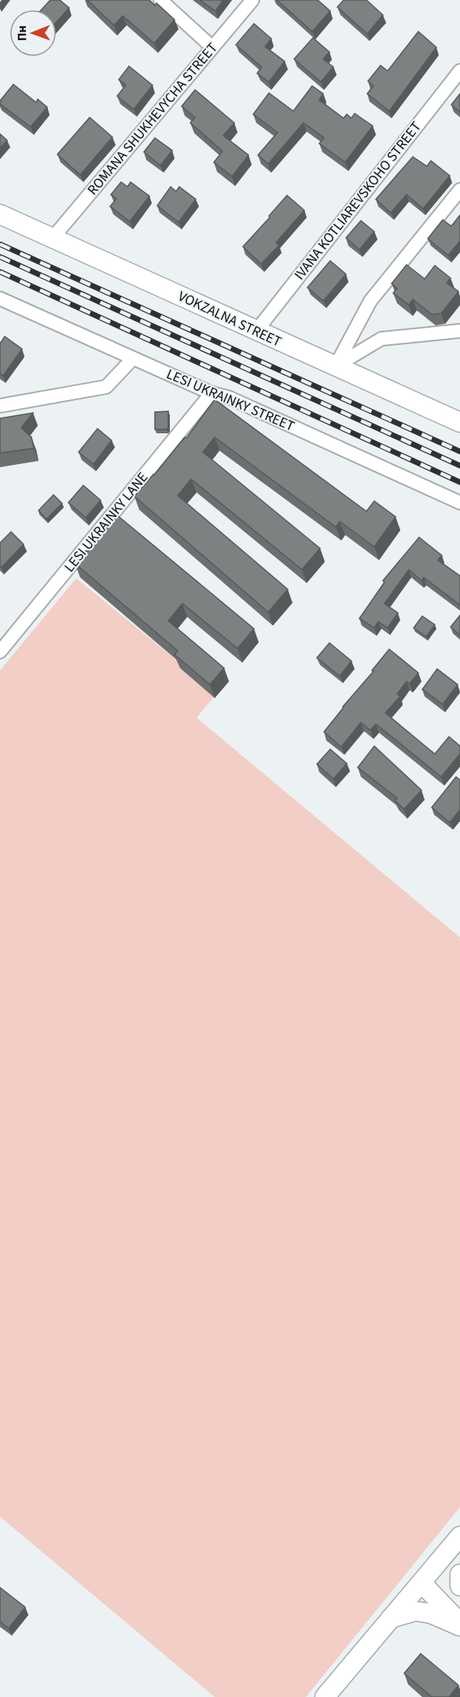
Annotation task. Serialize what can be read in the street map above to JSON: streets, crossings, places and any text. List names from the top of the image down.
{
  "streets": {
    "street": [
      "ROMANA SHUKHEVYCHA STREET",
      "IVANA KOTLIAREVSKOHO STREET",
      "VOKZALNA STREET",
      "LESI UKRAINKY STREET",
      "LESI UKRAINKY LANE"
    ]
  },
  "crossings": [
    ["ROMANA SHUKHEVYCHA STREET", "VOKZALNA STREET"],
    ["IVANA KOTLIAREVSKOHO STREET", "VOKZALNA STREET"],
    ["LESI UKRAINKY STREET", "LESI UKRAINKY LANE"]
  ],
  "north": "left"
}
